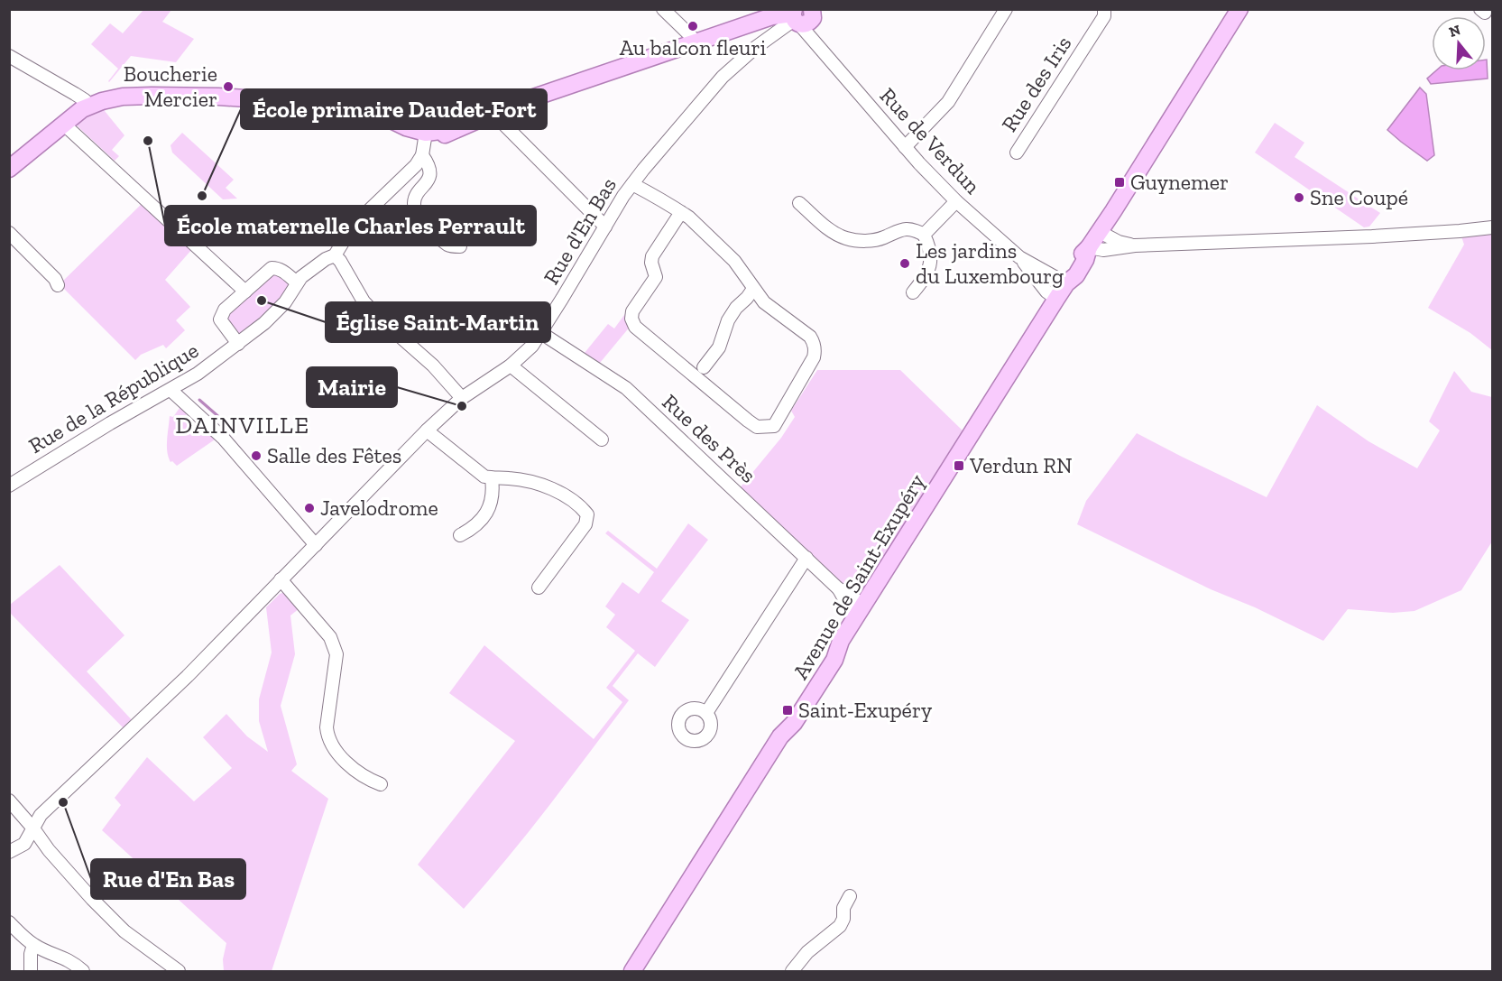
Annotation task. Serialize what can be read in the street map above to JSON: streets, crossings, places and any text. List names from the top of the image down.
{
  "streets": {
    "main road": ["Avenue de Saint-Exupéry"],
    "street": [
      "Rue des Iris",
      "Rue de Verdun",
      "Rue d'En Bas",
      "Rue de la République",
      "Rue des Près"
    ]
  },
  "crossings": [
    ["Rue de Verdun", "Rue d'En Bas"],
    ["Rue d'En Bas", "Rue des Près"],
    ["Rue des Près", "Avenue de Saint-Exupéry"]
  ],
  "districts": ["DAINVILLE"],
  "places": {
    "other": [
      "Au balcon fleuri",
      "Boucherie Mercier",
      "École maternelle Charles Perrault",
      "École primaire Daudet-Fort",
      "Sne Coupé",
      "Les jardins du Luxembourg",
      "Église Saint-Martin",
      "Mairie",
      "Salle des Fêtes",
      "Javelodrome",
      "Rue d'En Bas"
    ],
    "transit": ["Guynemer", "Verdun RN", "Saint-Exupéry"]
  },
  "north": "top"
}
